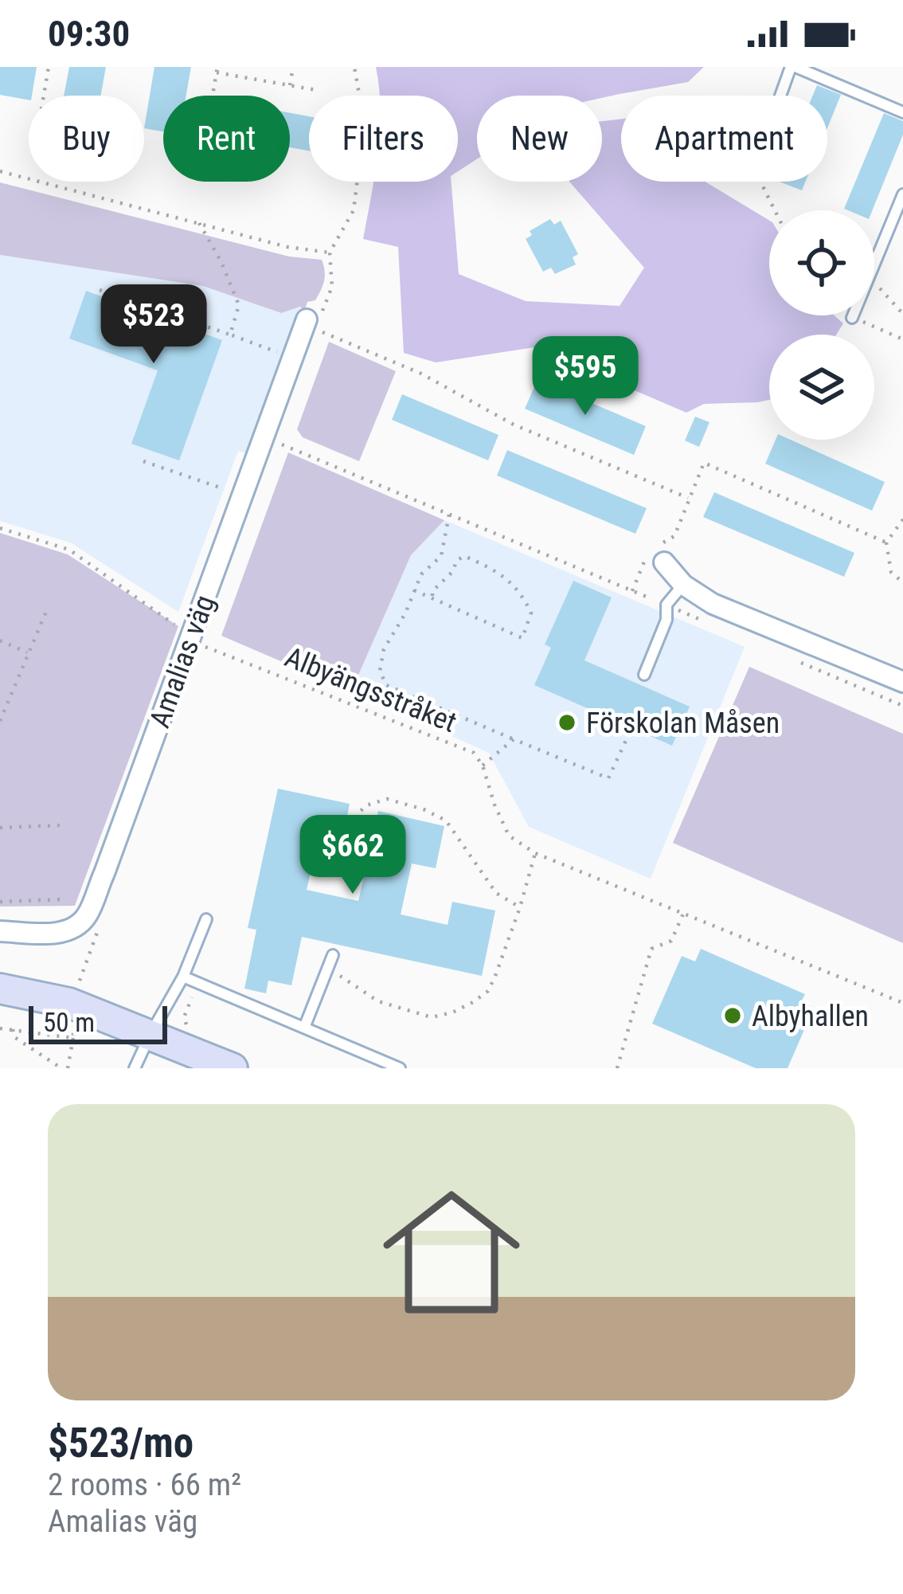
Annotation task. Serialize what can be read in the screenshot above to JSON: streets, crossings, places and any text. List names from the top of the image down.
{
  "streets": {
    "street": ["Amalias väg"],
    "path": ["Albyängsstråket"]
  },
  "crossings": [
    ["Amalias väg", "Albyängsstråket"]
  ],
  "places": ["Förskolan Måsen", "Albyhallen"],
  "scale_bar": "50 m",
  "page": {
    "status": "09:30",
    "chip": [
      "Buy",
      "Rent",
      "Filters",
      "New",
      "Apartment"
    ],
    "price": ["$523", "$595", "$662"],
    "scale": "50 m",
    "list": [
      {
        "name": "$523/mo",
        "note": "2 rooms · 66 m² · Amalias väg"
      }
    ]
  }
}
